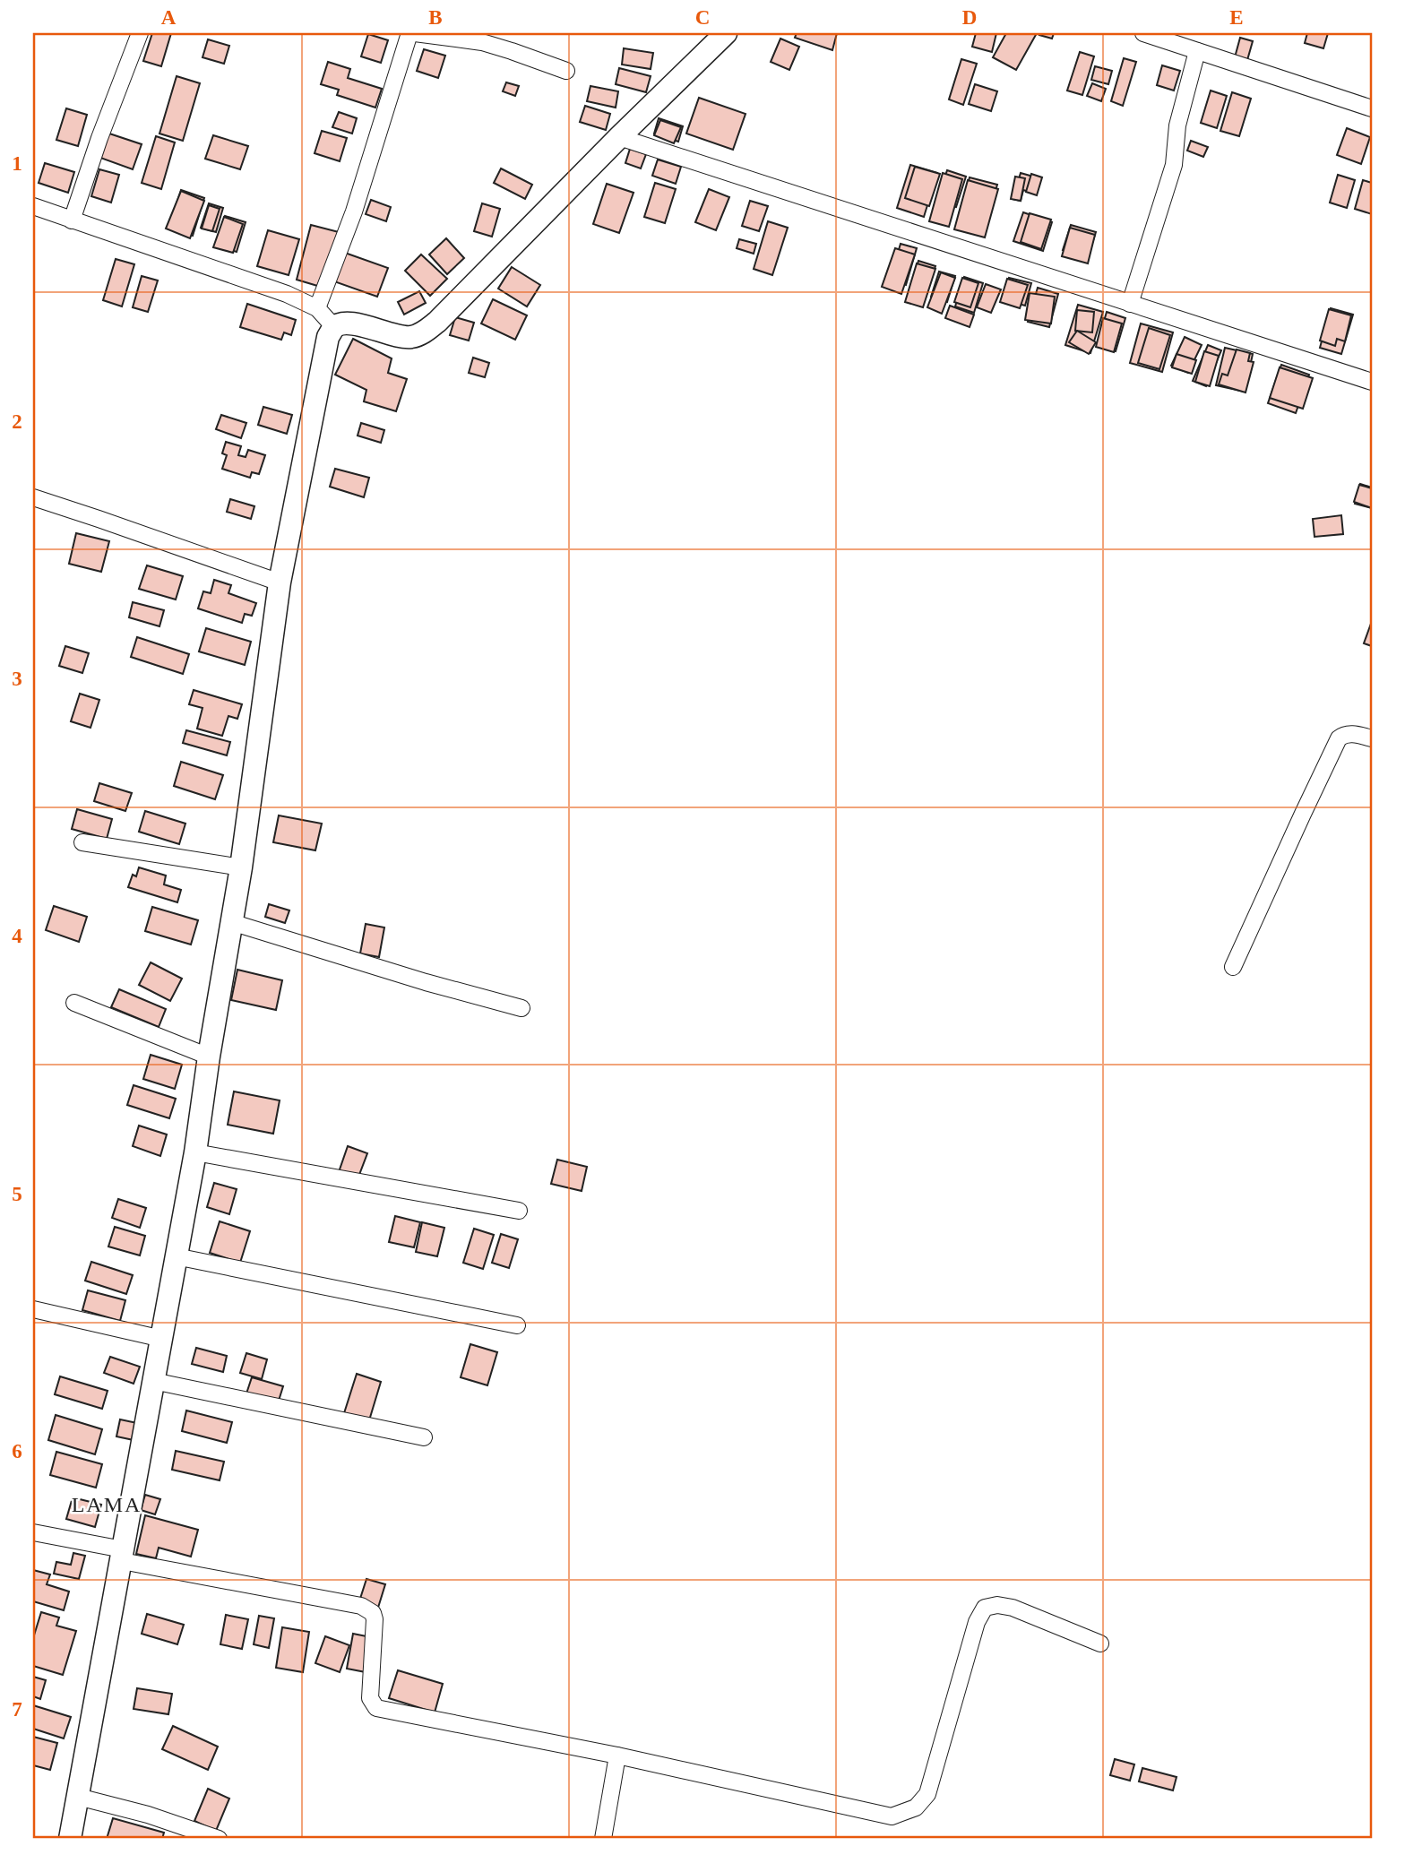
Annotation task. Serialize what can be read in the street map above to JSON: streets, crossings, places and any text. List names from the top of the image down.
{
  "districts": ["LAMA"],
  "grid": {
    "columns": [
      "A",
      "B",
      "C",
      "D",
      "E"
    ],
    "rows": [
      "1",
      "2",
      "3",
      "4",
      "5",
      "6",
      "7"
    ]
  }
}
